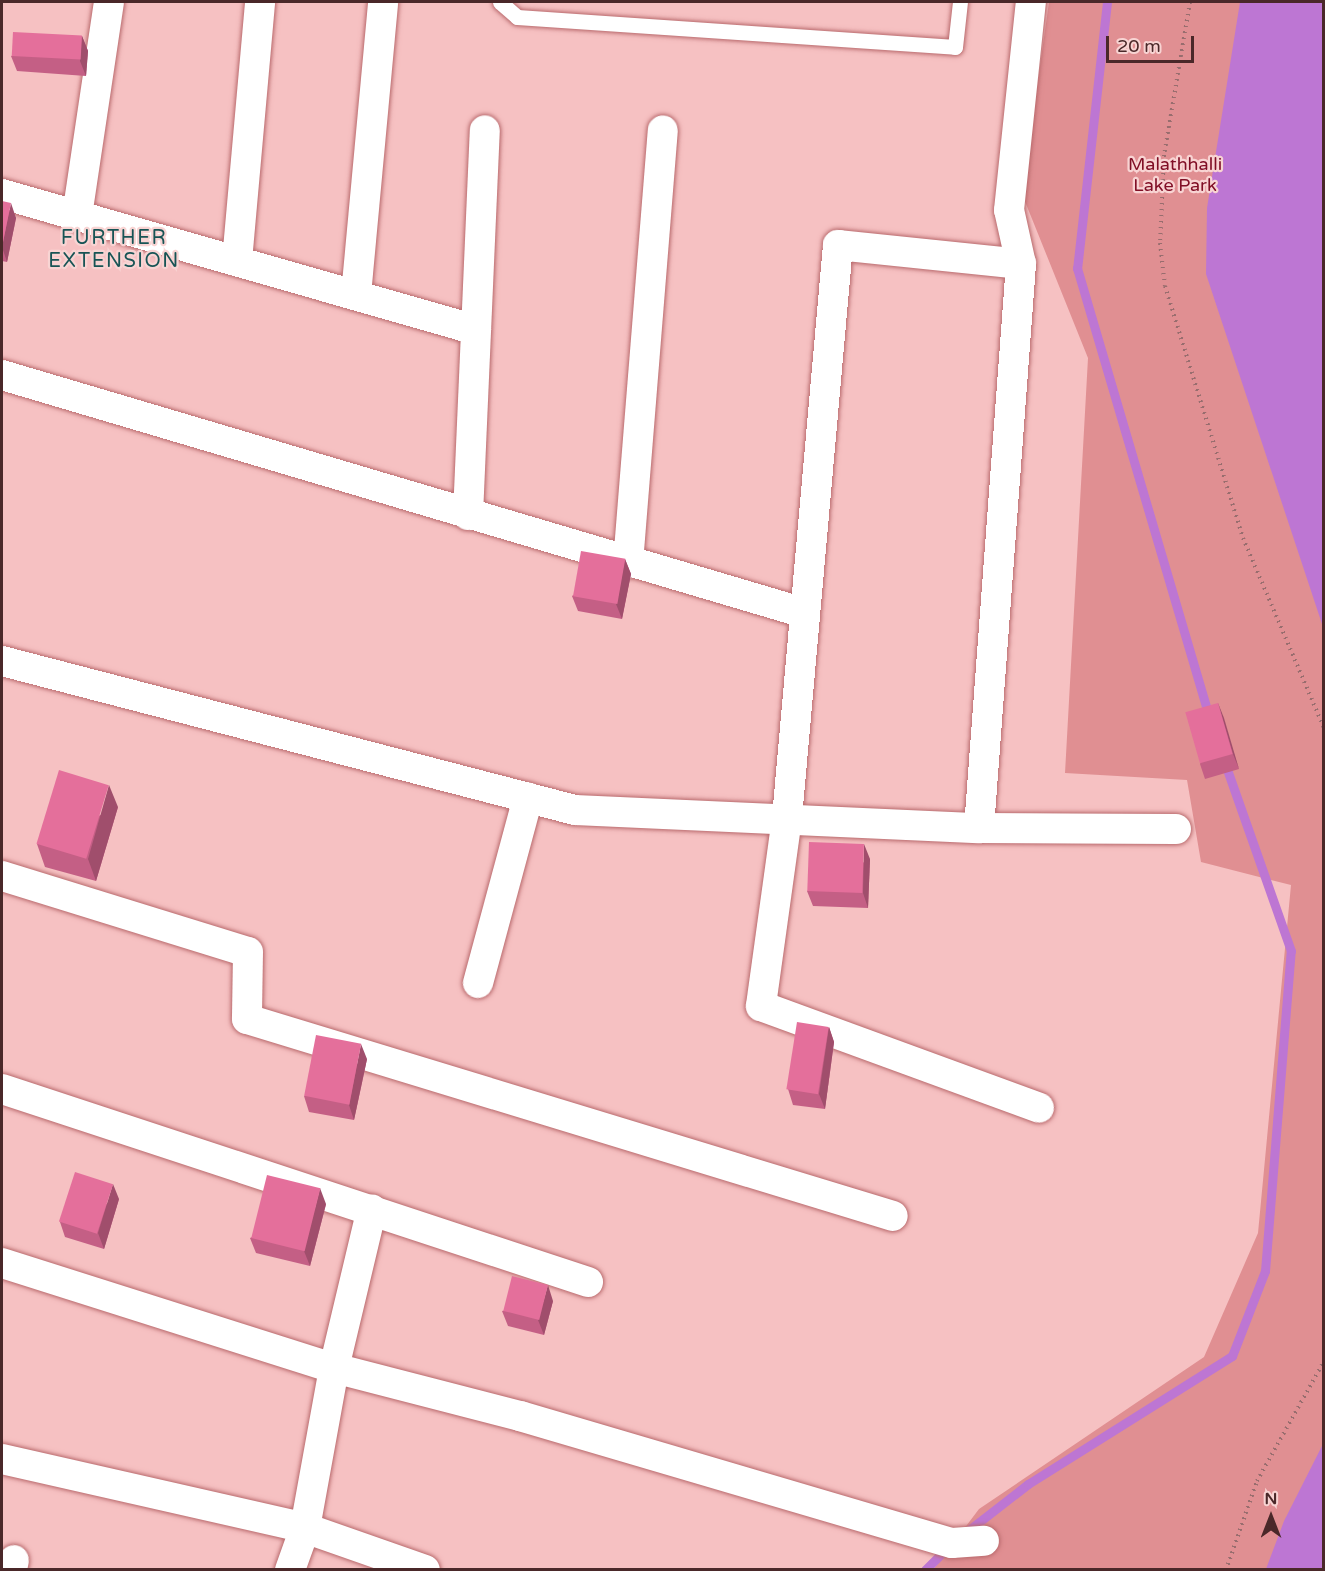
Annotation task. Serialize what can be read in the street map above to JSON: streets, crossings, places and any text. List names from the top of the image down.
{
  "districts": ["FURTHER EXTENSION"],
  "parks": ["Malathhalli Lake Park"],
  "scale_bar": "20 m",
  "north": "top"
}
